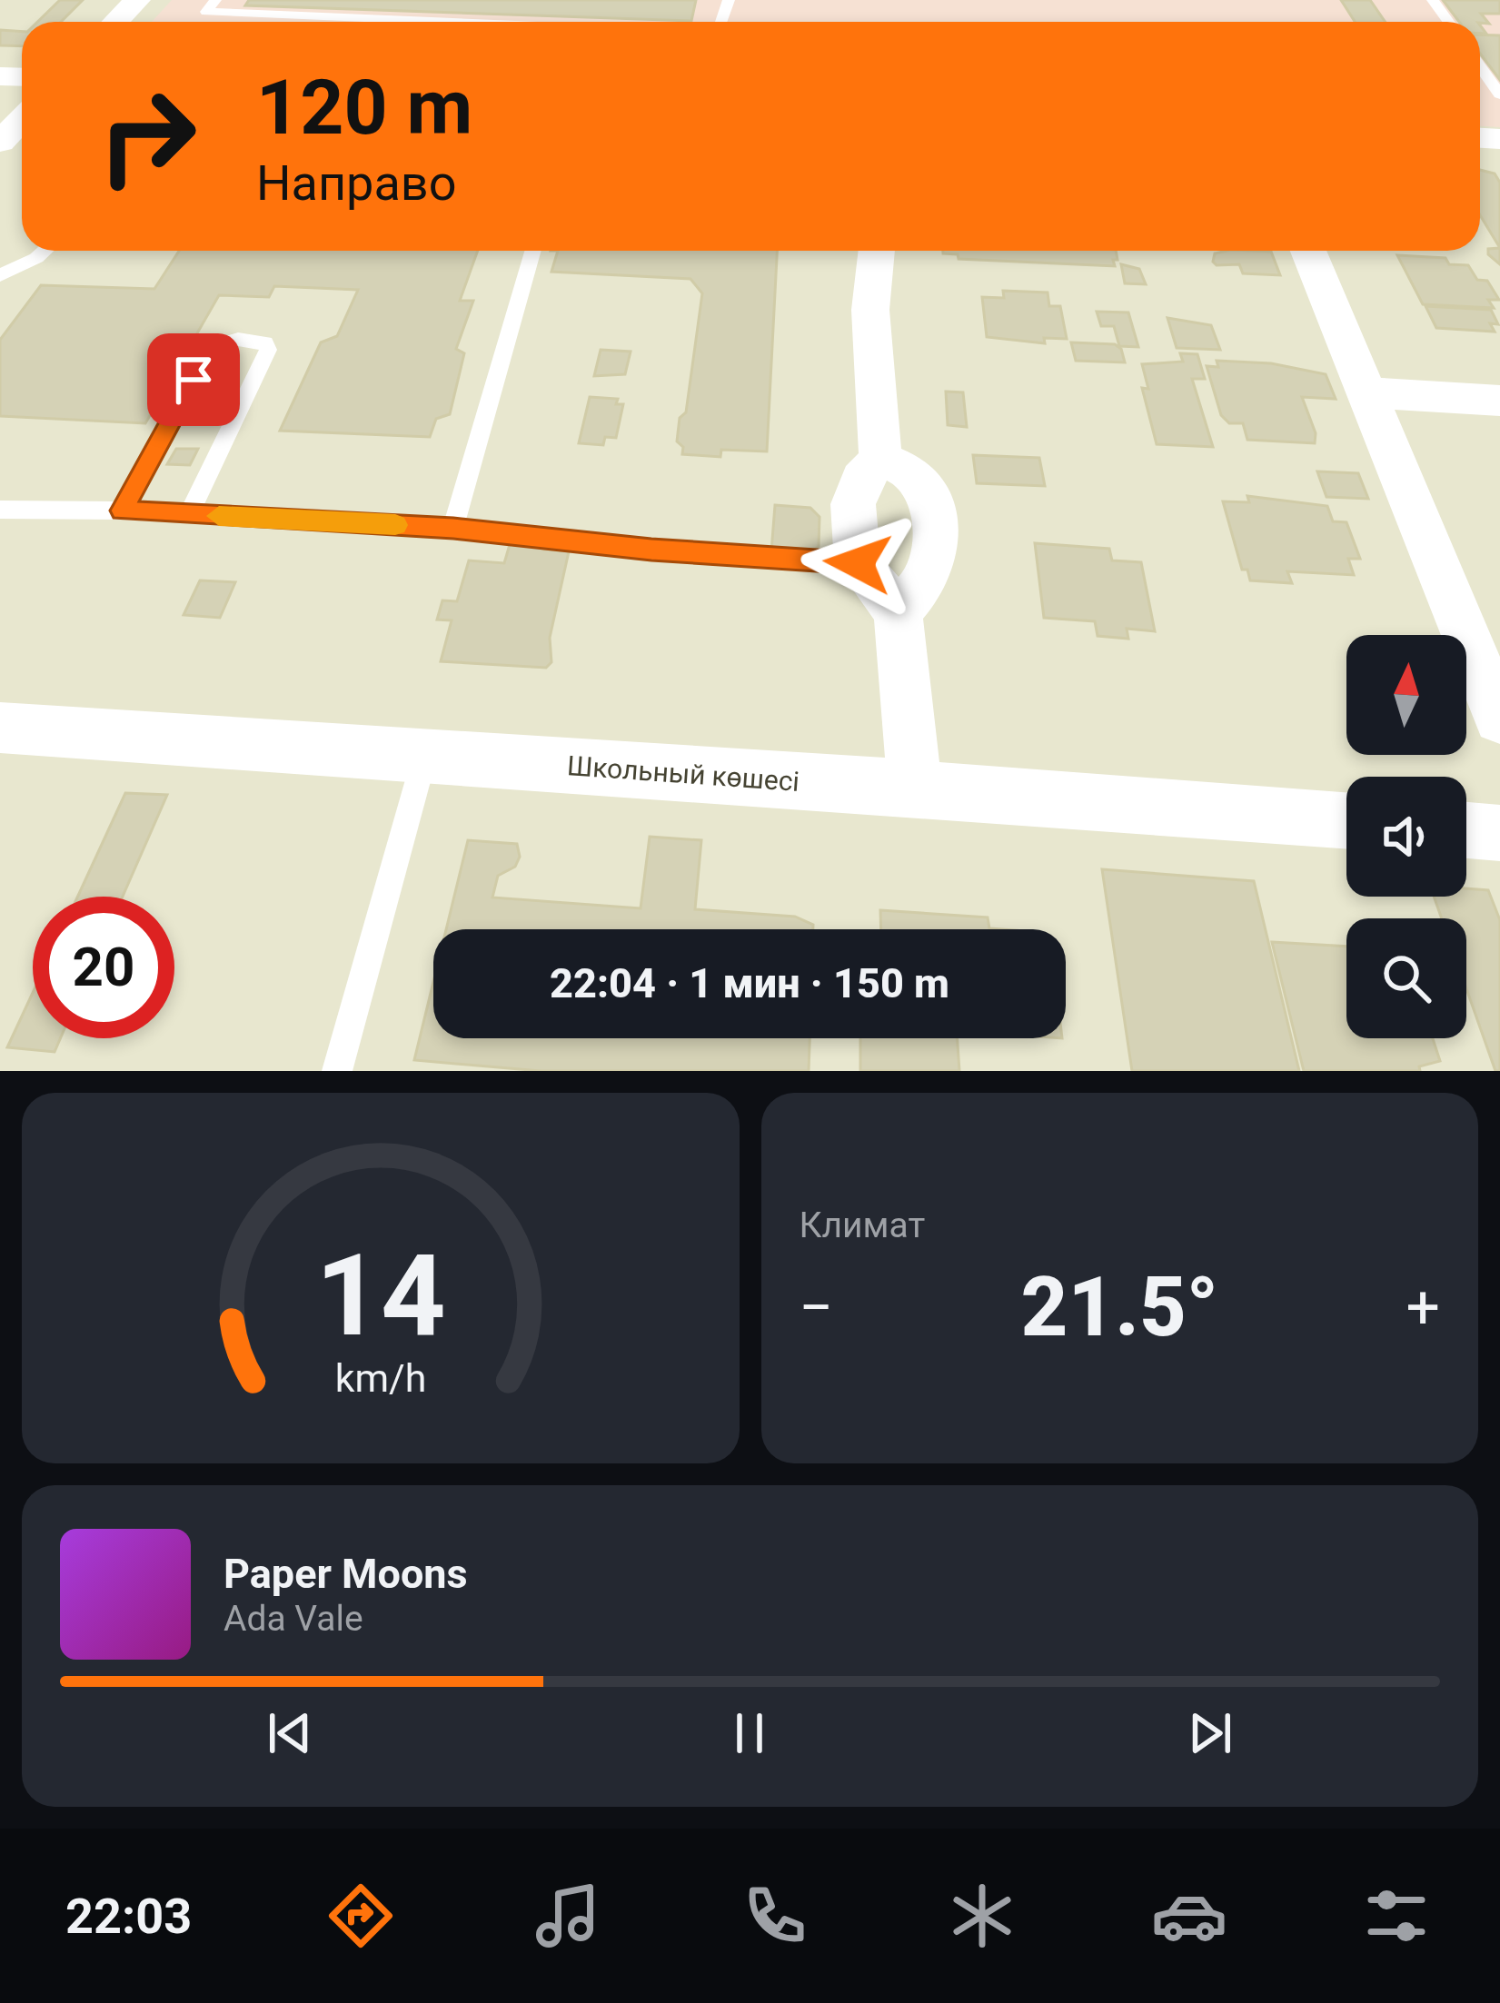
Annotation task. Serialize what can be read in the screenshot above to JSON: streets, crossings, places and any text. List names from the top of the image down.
{
  "streets": {
    "street": ["Школьный көшесі"]
  },
  "north": "top",
  "page": {
    "turn": ["120 m", "Направо"],
    "limit": "20",
    "trip": "22:04 · 1 мин · 150 m",
    "tile": "Климат",
    "heat": ["−", "21.5°", "+"],
    "song": ["Paper Moons", "Ada Vale"],
    "tabs": "22:03",
    "gauge": ["14", "km/h"]
  }
}
